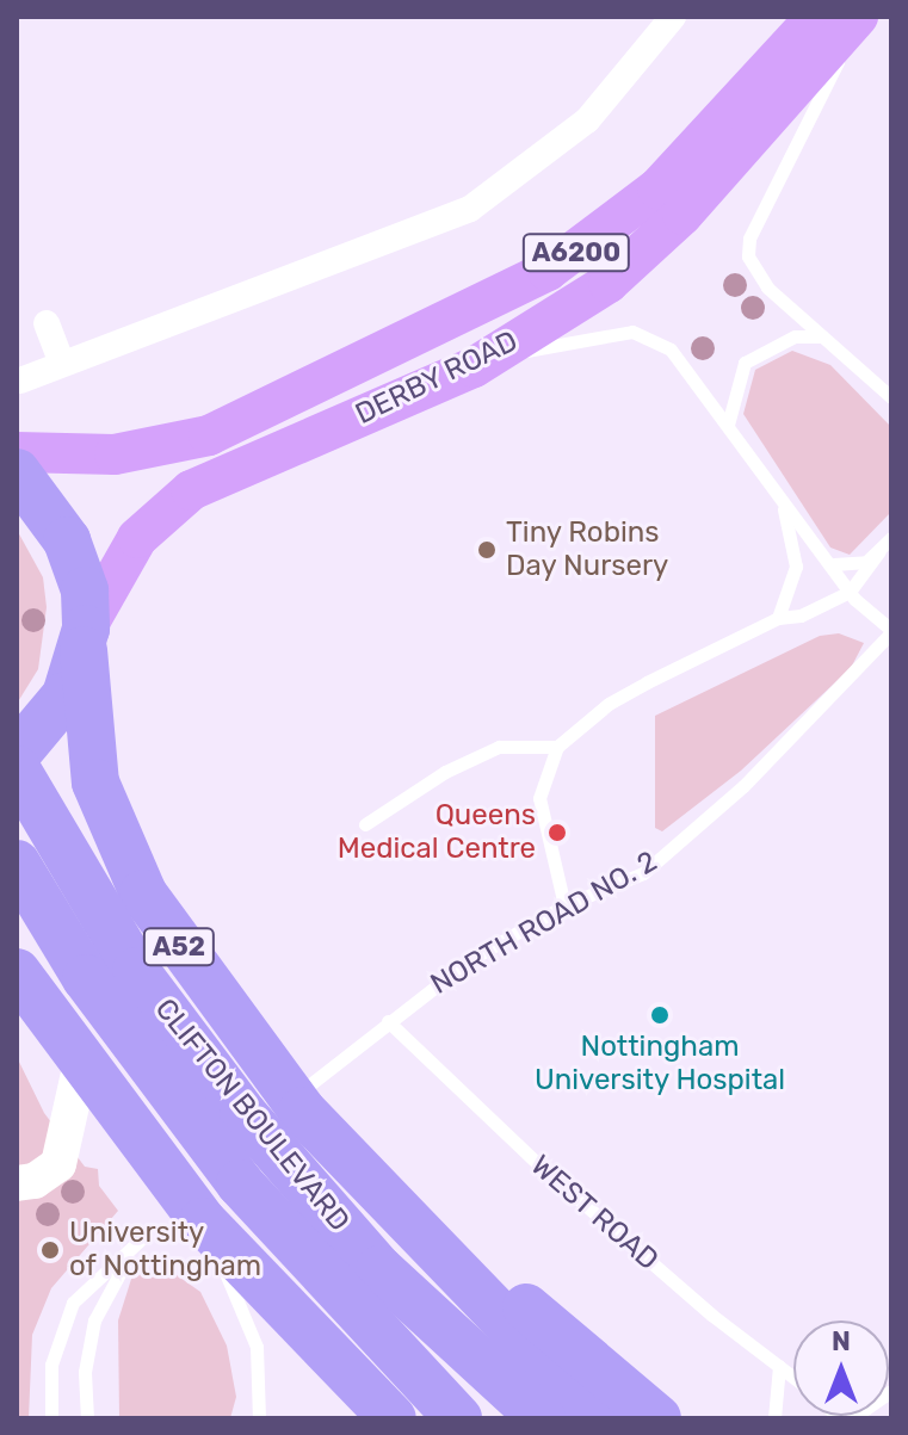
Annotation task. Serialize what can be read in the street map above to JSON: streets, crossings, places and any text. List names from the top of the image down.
{
  "streets": {
    "highway": ["A52", "CLIFTON BOULEVARD"],
    "main road": ["A6200", "DERBY ROAD"],
    "lane": ["NORTH ROAD NO. 2", "WEST ROAD"]
  },
  "crossings": [
    ["DERBY ROAD", "A52"],
    ["NORTH ROAD NO. 2", "WEST ROAD"],
    ["A52", "CLIFTON BOULEVARD"]
  ],
  "places": [
    "Tiny Robins Day Nursery",
    "Queens Medical Centre",
    "Nottingham University Hospital",
    "University of Nottingham"
  ],
  "north": "top"
}
